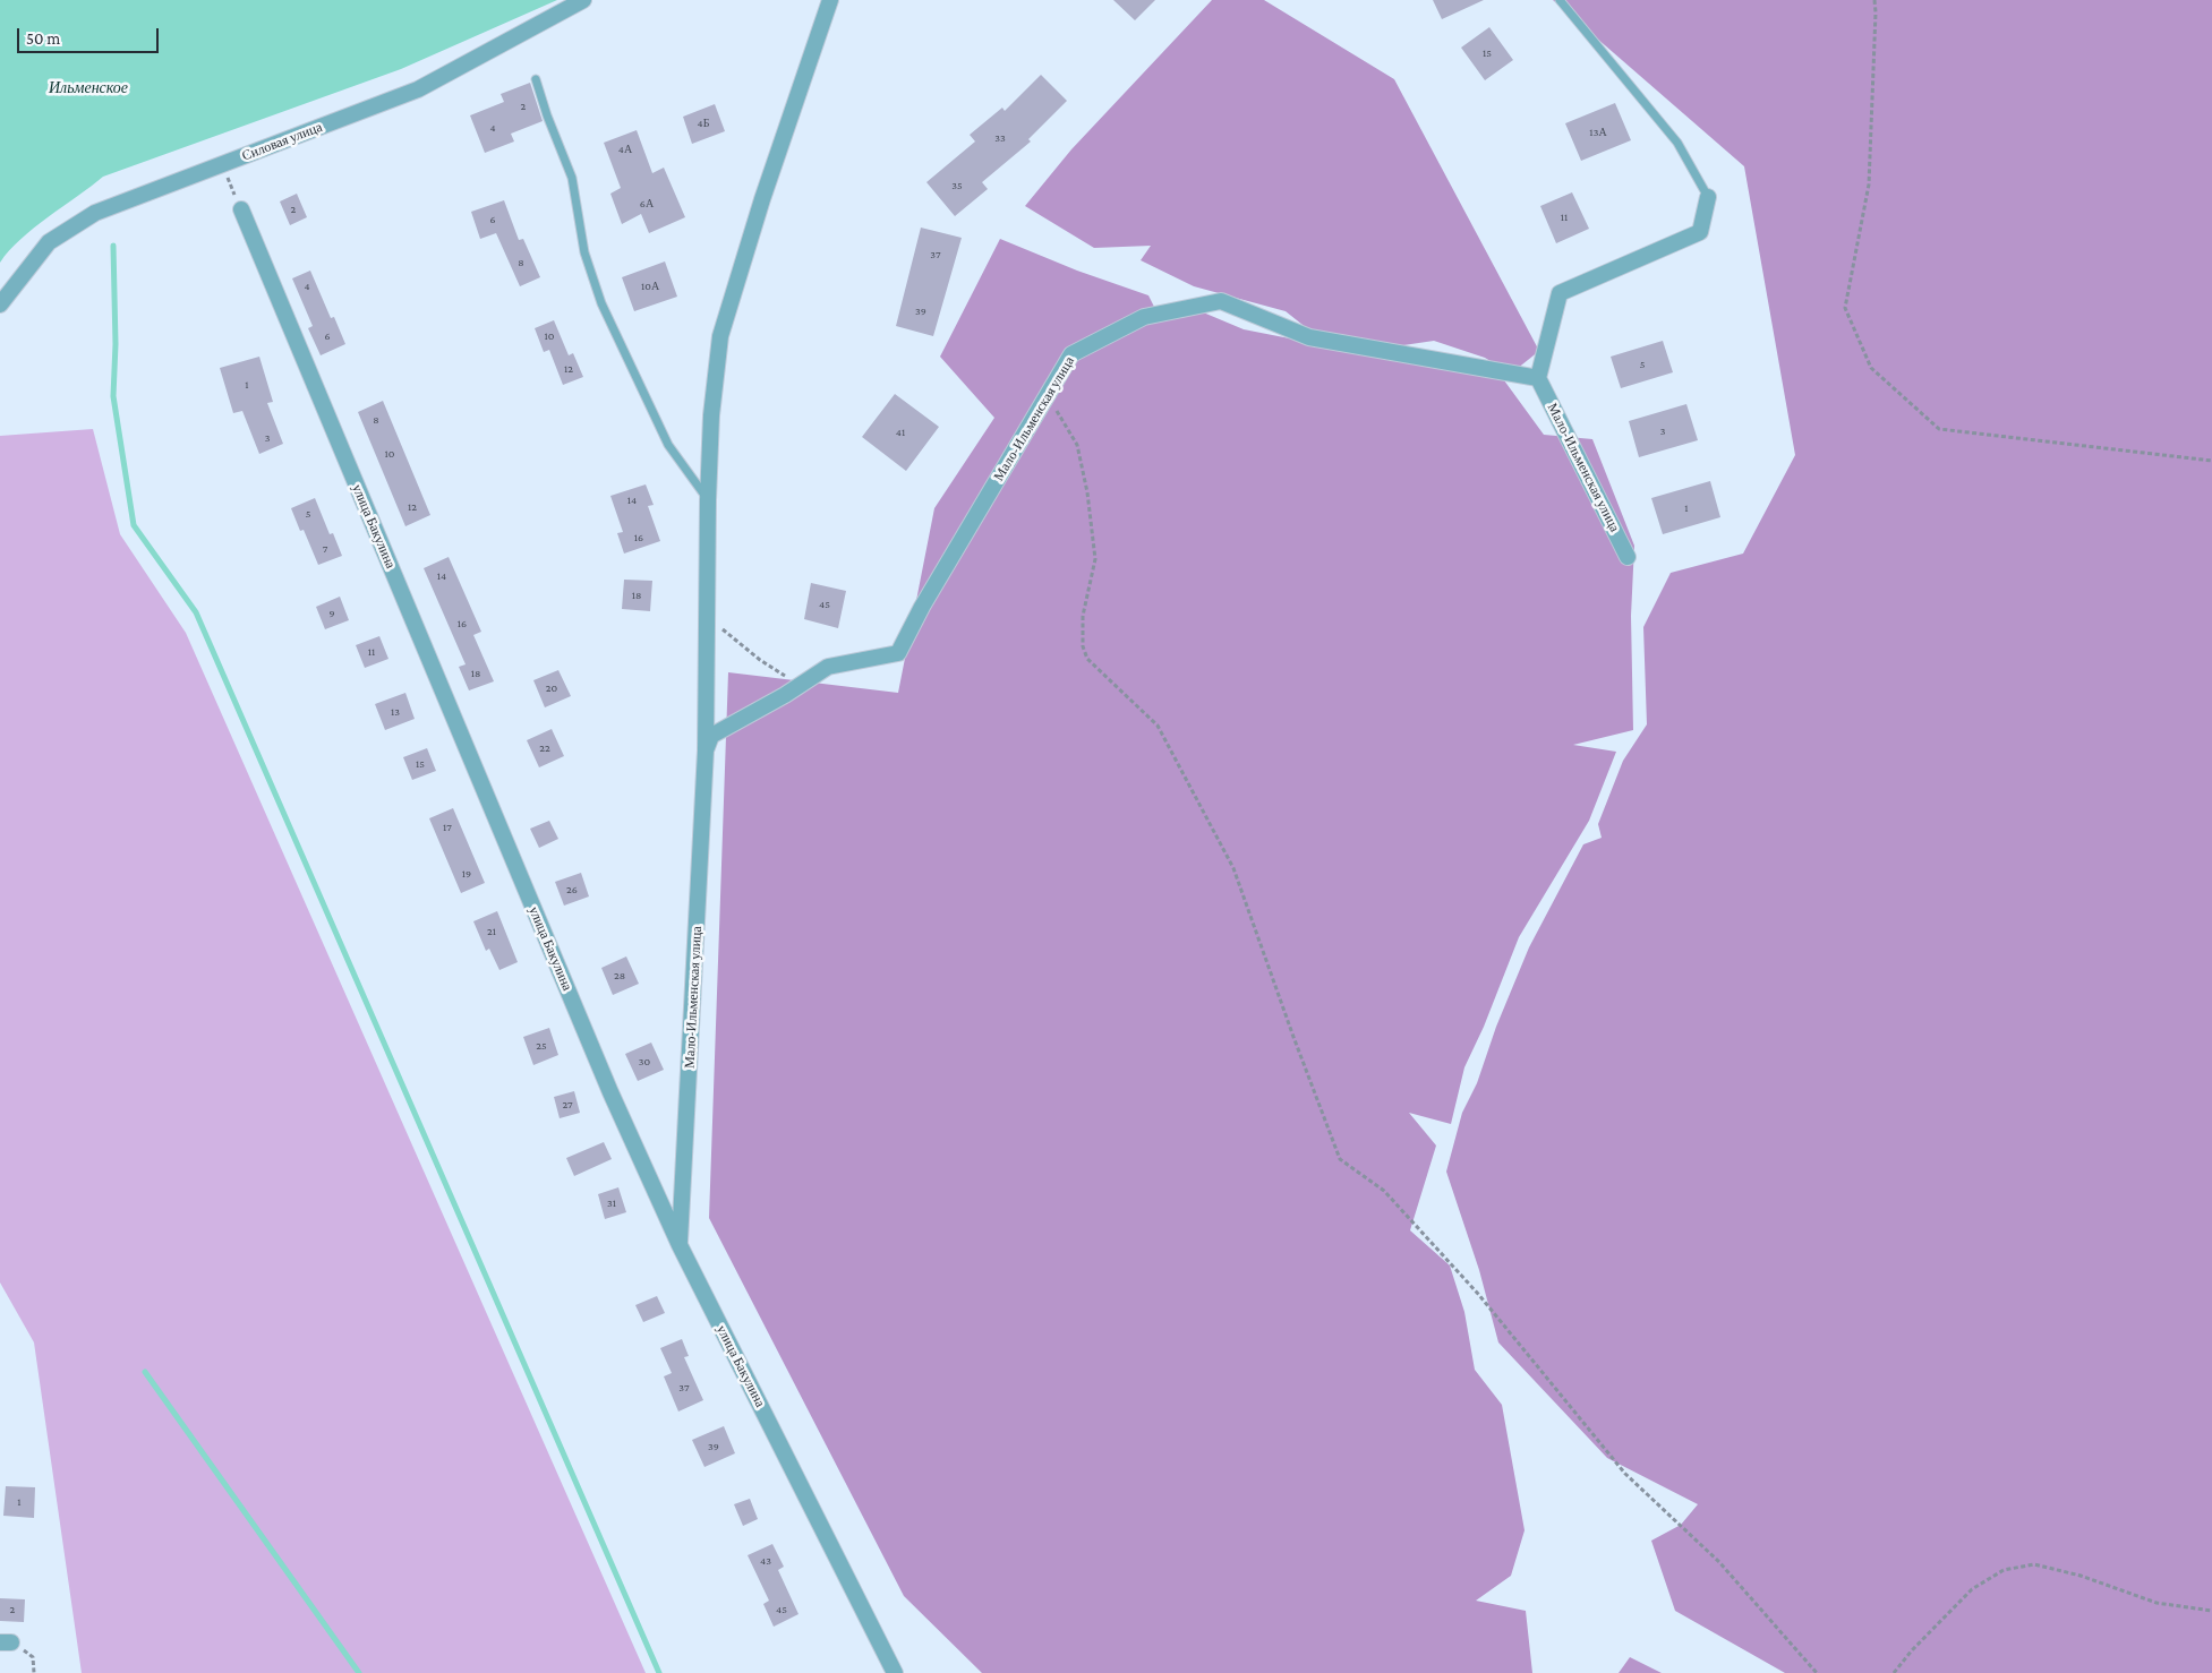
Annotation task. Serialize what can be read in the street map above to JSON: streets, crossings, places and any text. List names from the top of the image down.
{
  "streets": {
    "street": ["Силовая улица", "Мало-Ильменская улица", "улица Бакулина"]
  },
  "crossings": [
    ["Мало-Ильменская улица", "улица Бакулина"]
  ],
  "water": ["Ильменское"],
  "house_numbers": [
    "15",
    "2",
    "4Б",
    "4",
    "13А",
    "33",
    "4А",
    "35",
    "6А",
    "2",
    "11",
    "6",
    "37",
    "8",
    "4",
    "10А",
    "39",
    "6",
    "10",
    "5",
    "12",
    "1",
    "8",
    "3",
    "41",
    "3",
    "10",
    "14",
    "12",
    "1",
    "5",
    "16",
    "7",
    "14",
    "18",
    "45",
    "9",
    "16",
    "11",
    "18",
    "20",
    "13",
    "22",
    "15",
    "17",
    "19",
    "26",
    "21",
    "28",
    "25",
    "30",
    "27",
    "31",
    "37",
    "39",
    "1",
    "43",
    "2",
    "45"
  ],
  "scale_bar": "50 m"
}
